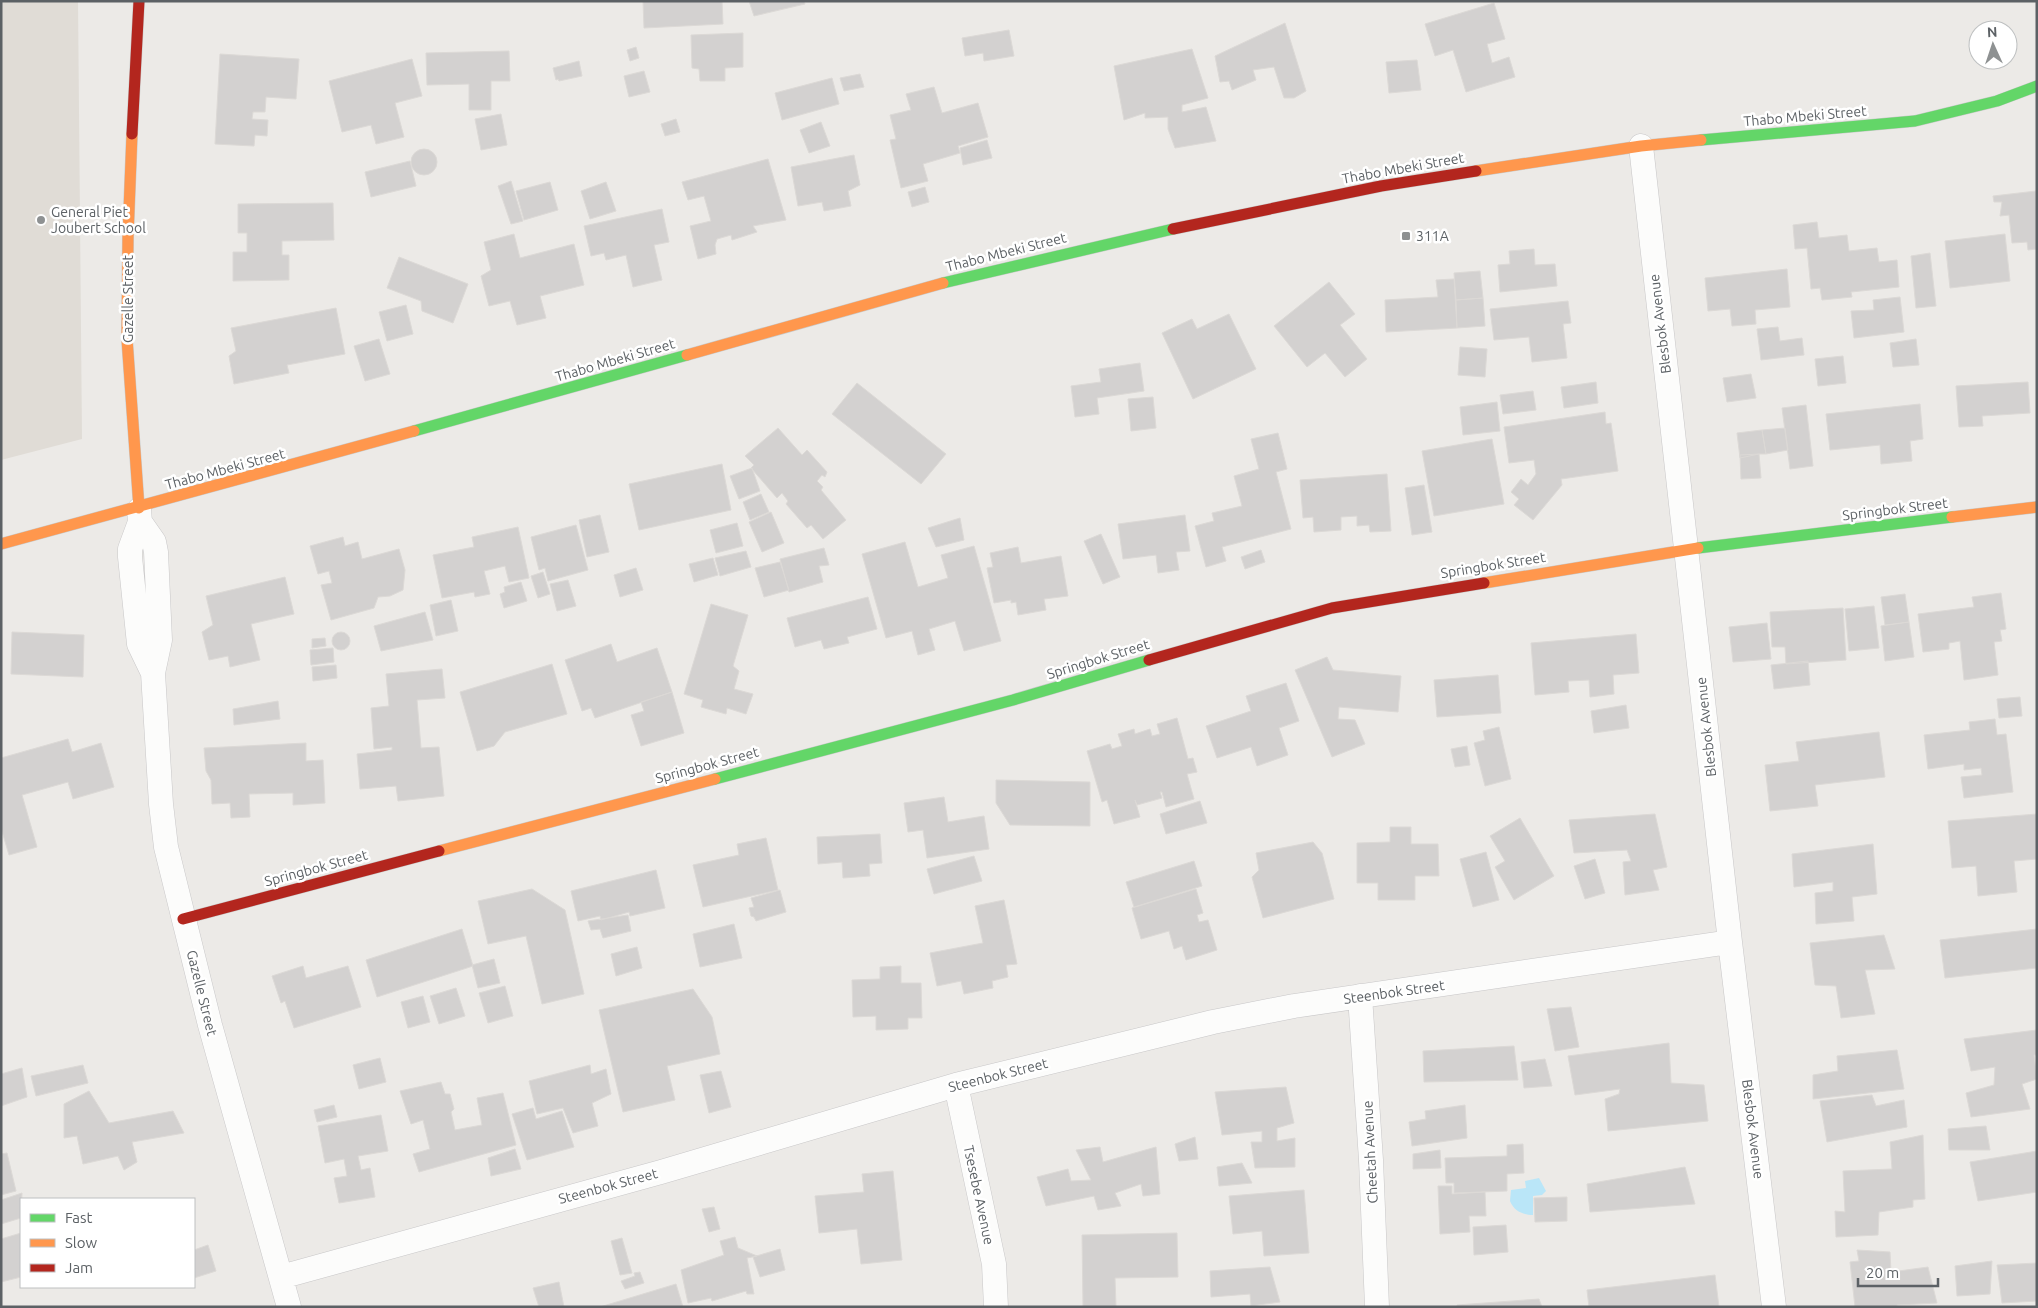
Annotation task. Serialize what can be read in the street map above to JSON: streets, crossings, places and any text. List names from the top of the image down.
{
  "streets": {
    "main road": ["Thabo Mbeki Street", "Gazelle Street", "Springbok Street"],
    "street": [
      "Blesbok Avenue",
      "Steenbok Street",
      "Cheetah Avenue",
      "Tsesebe Avenue"
    ]
  },
  "crossings": [
    ["Thabo Mbeki Street", "Gazelle Street"],
    ["Thabo Mbeki Street", "Blesbok Avenue"],
    ["Gazelle Street", "Springbok Street"],
    ["Gazelle Street", "Steenbok Street"],
    ["Blesbok Avenue", "Springbok Street"],
    ["Blesbok Avenue", "Steenbok Street"],
    ["Steenbok Street", "Cheetah Avenue"],
    ["Steenbok Street", "Tsesebe Avenue"]
  ],
  "places": {
    "other": ["General Piet Joubert School"],
    "transit": ["311A"]
  },
  "legend": ["Fast", "Slow", "Jam"],
  "scale_bar": "20 m",
  "north": "top"
}
